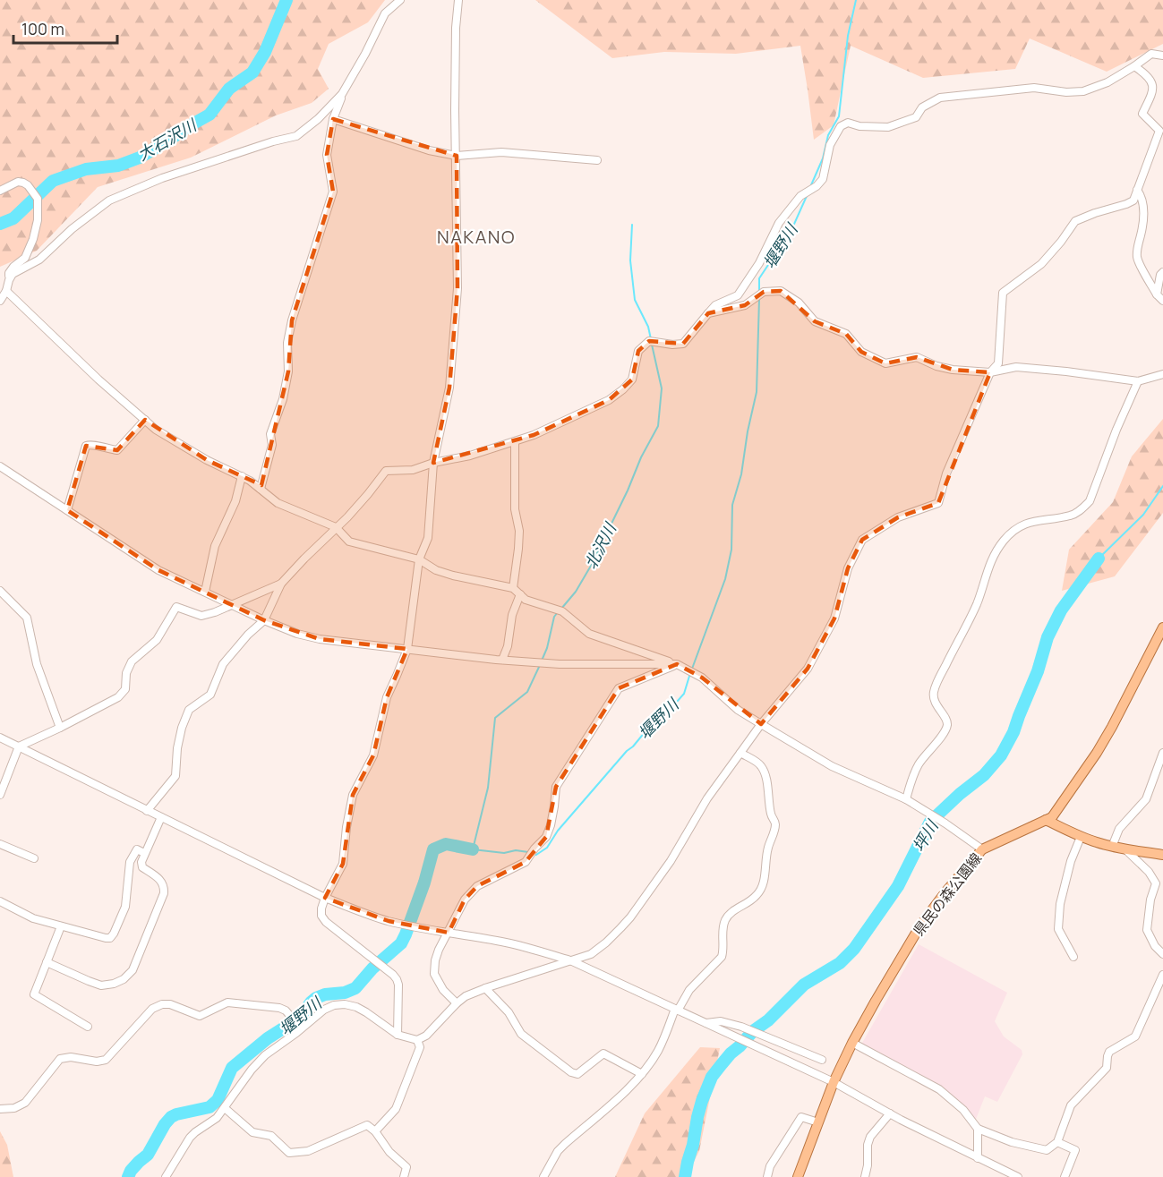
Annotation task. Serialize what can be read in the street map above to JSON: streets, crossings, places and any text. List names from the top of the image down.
{
  "streets": {
    "main road": ["県民の森公園線"]
  },
  "districts": ["NAKANO"],
  "water": [
    "大石沢川",
    "堰野川",
    "北沢川",
    "坪川"
  ],
  "scale_bar": "100 m"
}
